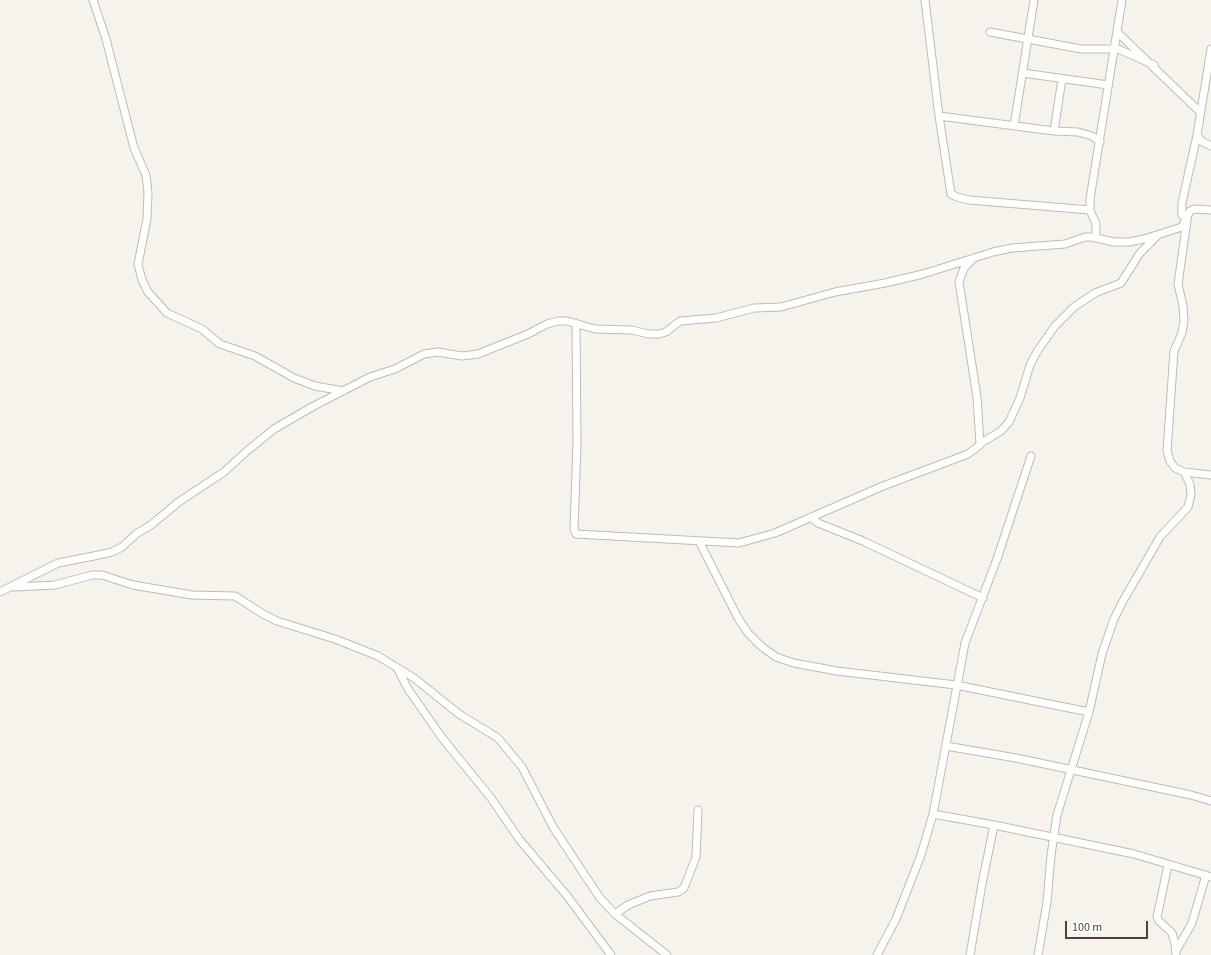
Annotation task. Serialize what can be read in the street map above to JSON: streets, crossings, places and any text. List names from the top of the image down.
{
  "scale_bar": "100 m"
}
